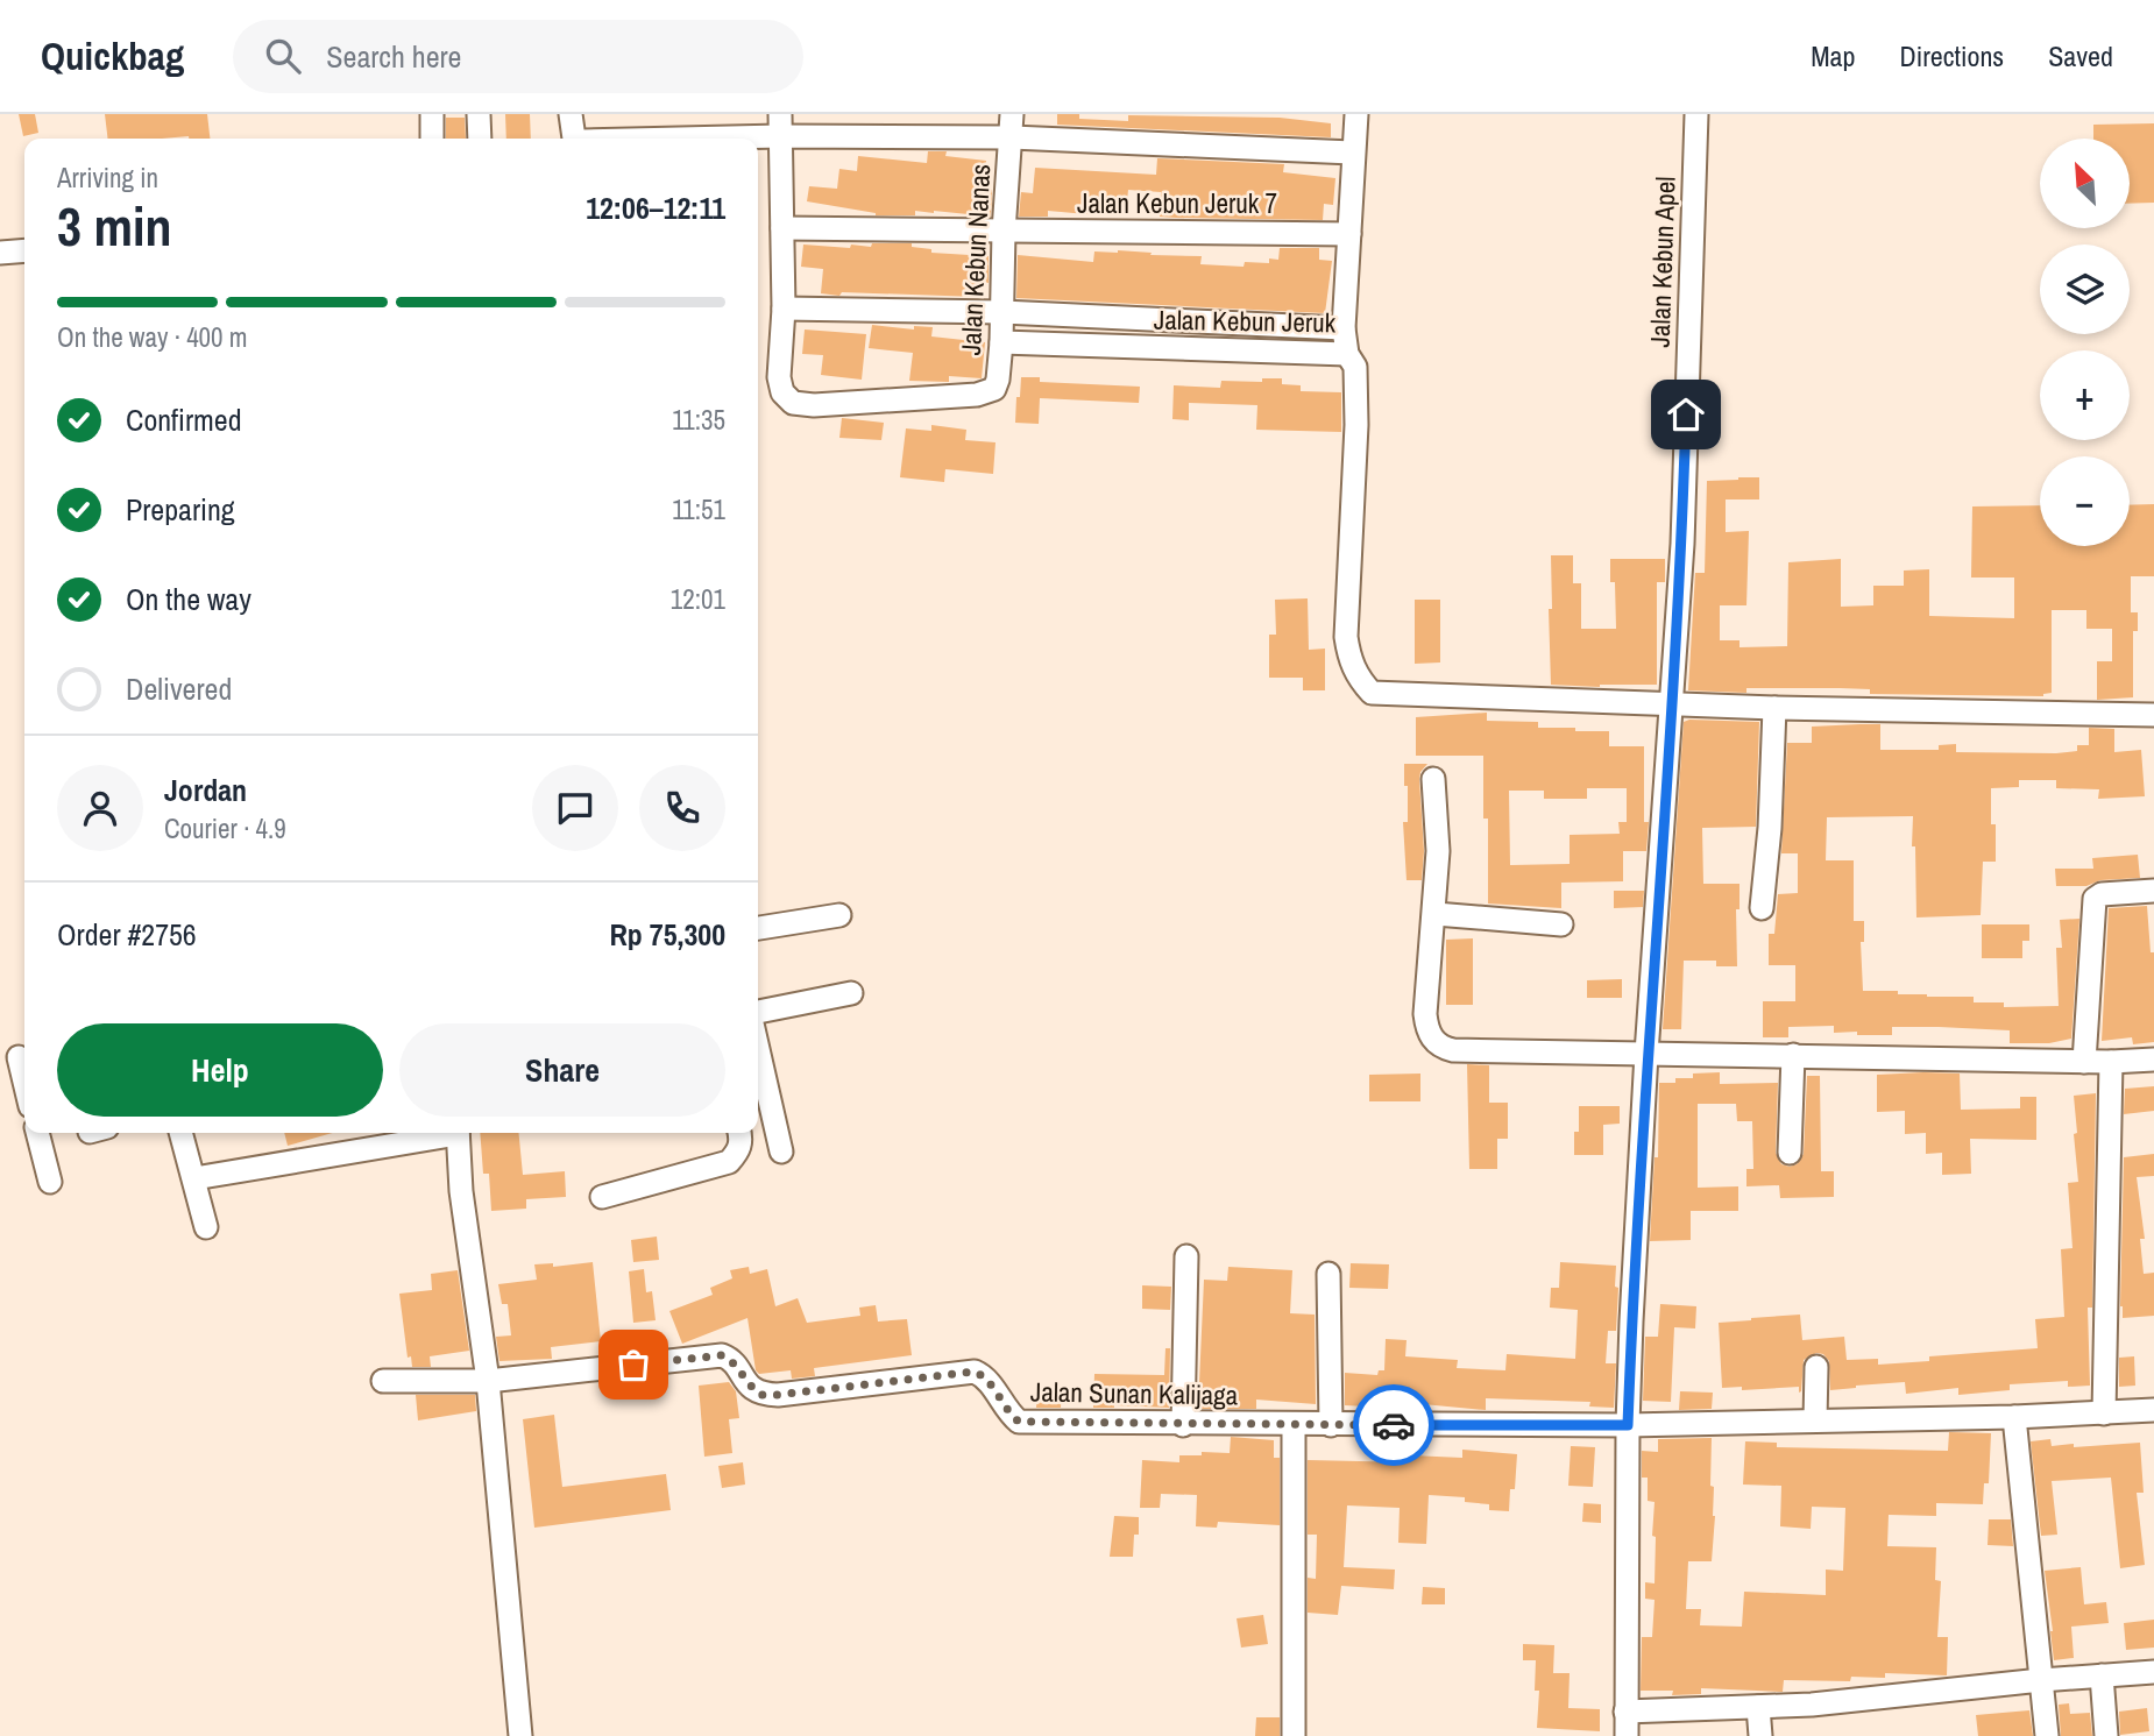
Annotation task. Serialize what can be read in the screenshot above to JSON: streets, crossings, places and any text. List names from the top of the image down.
{
  "streets": {
    "street": [
      "Jalan Kebun Jeruk 7",
      "Jalan Kebun Nanas",
      "Jalan Kebun Apel",
      "Jalan Kebun Jeruk",
      "Jalan Sunan Kalijaga"
    ]
  },
  "crossings": [
    ["Jalan Kebun Jeruk 7", "Jalan Kebun Nanas"],
    ["Jalan Kebun Jeruk 7", "Jalan Kebun Jeruk"],
    ["Jalan Kebun Nanas", "Jalan Kebun Jeruk"],
    ["Jalan Kebun Apel", "Jalan Sunan Kalijaga"]
  ],
  "north": "top left",
  "page": {
    "header": "Quickbag",
    "search": "Search here",
    "nav": ["Map", "Directions", "Saved"],
    "map_buttons": ["+", "−"],
    "heading": ["3 min", "Arriving in", "12:06–12:11"],
    "panel": [
      "Jordan",
      "Courier · 4.9",
      "Order #2756",
      "Rp 75,300"
    ],
    "bar": "On the way · 400 m",
    "list": [
      ["Confirmed", "11:35"],
      ["Preparing", "11:51"],
      ["On the way", "12:01"],
      "Delivered"
    ],
    "buttons": ["Help", "Share"]
  }
}
